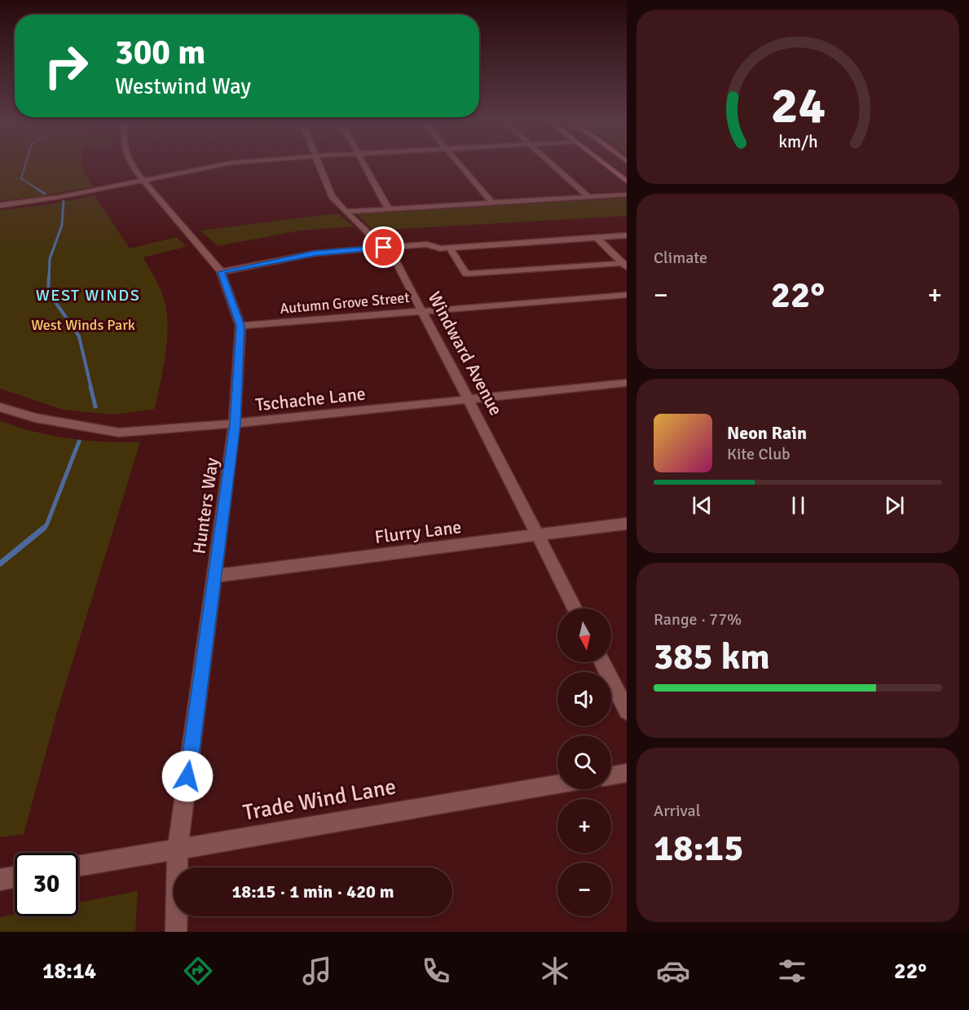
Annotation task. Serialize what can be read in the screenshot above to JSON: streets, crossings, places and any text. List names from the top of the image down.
{
  "streets": {
    "street": [
      "Autumn Grove Street",
      "Windward Avenue",
      "Tschache Lane",
      "Hunters Way",
      "Flurry Lane",
      "Trade Wind Lane"
    ]
  },
  "crossings": [
    ["Autumn Grove Street", "Windward Avenue"],
    ["Autumn Grove Street", "Hunters Way"],
    ["Windward Avenue", "Tschache Lane"],
    ["Windward Avenue", "Flurry Lane"],
    ["Tschache Lane", "Hunters Way"],
    ["Hunters Way", "Flurry Lane"],
    ["Hunters Way", "Trade Wind Lane"]
  ],
  "districts": ["WEST WINDS"],
  "parks": ["West Winds Park"],
  "north": "bottom",
  "page": {
    "turn": ["300 m", "Westwind Way"],
    "tile": [
      "Climate",
      ["Range · 77%", "385 km"],
      ["Arrival", "18:15"]
    ],
    "heat": ["−", "22°", "+"],
    "song": ["Neon Rain", "Kite Club"],
    "map_buttons": ["+", "−"],
    "limit": "30",
    "trip": "18:15 · 1 min · 420 m",
    "tabs": ["18:14", "22°"],
    "gauge": ["24", "km/h"]
  }
}
